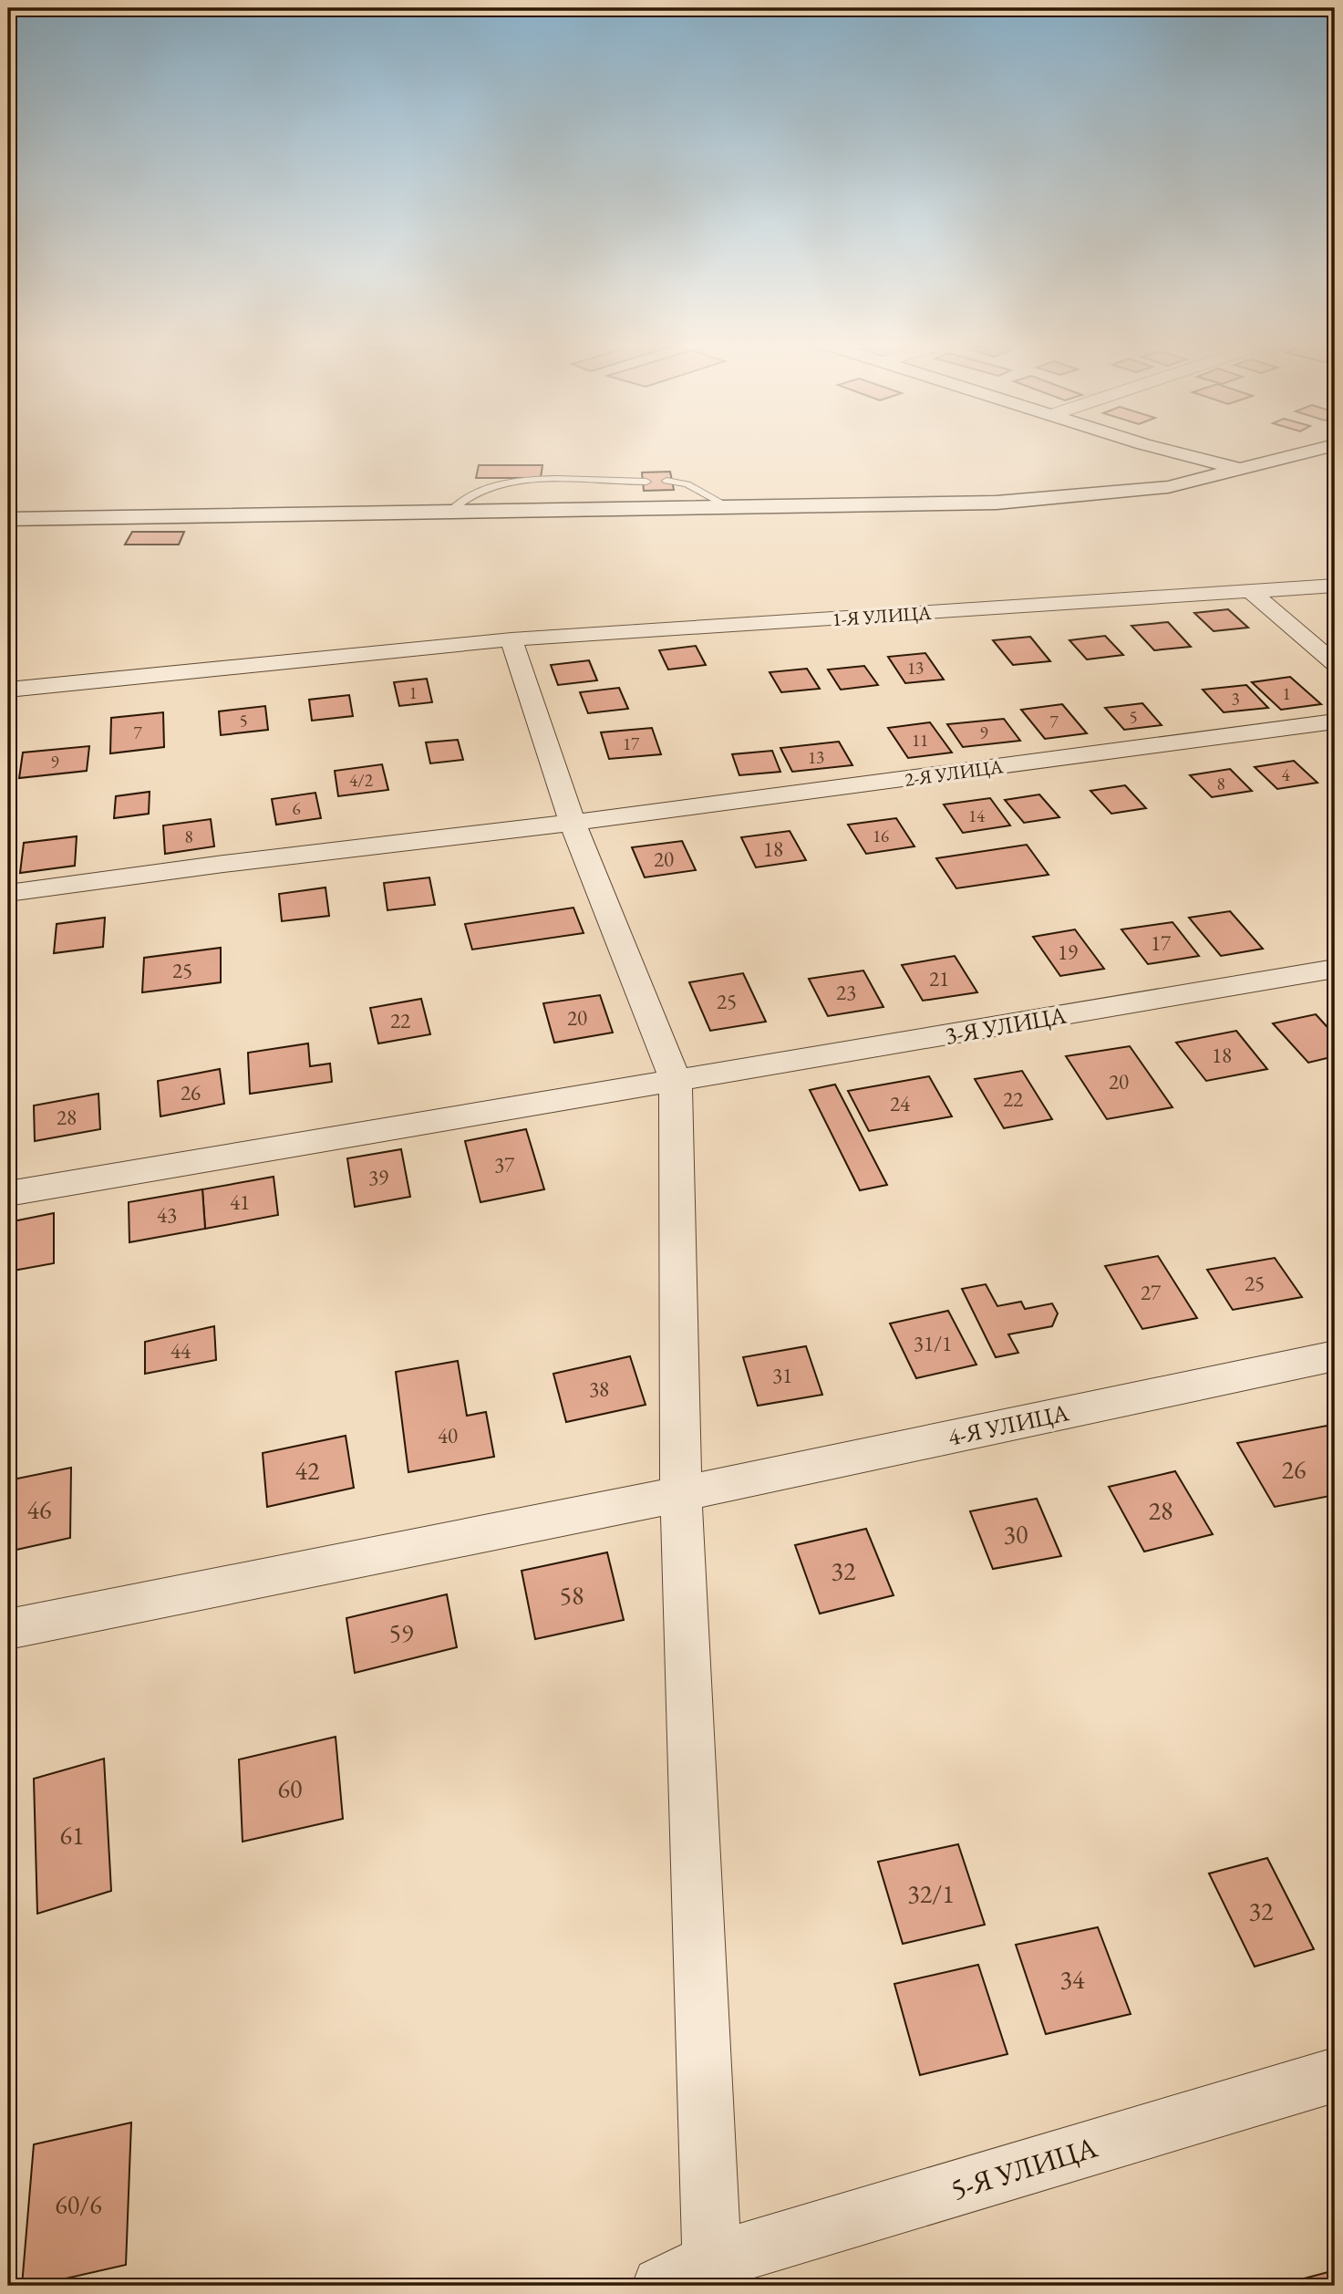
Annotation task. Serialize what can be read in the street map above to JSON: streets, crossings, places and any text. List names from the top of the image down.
{
  "streets": {
    "street": [
      "1-Я УЛИЦА",
      "2-Я УЛИЦА",
      "3-Я УЛИЦА",
      "4-Я УЛИЦА",
      "5-Я УЛИЦА"
    ]
  },
  "house_numbers": [
    "13",
    "1",
    "1",
    "3",
    "5",
    "5",
    "7",
    "7",
    "9",
    "11",
    "17",
    "13",
    "9",
    "4",
    "4/2",
    "8",
    "6",
    "14",
    "16",
    "8",
    "18",
    "20",
    "17",
    "19",
    "25",
    "21",
    "23",
    "25",
    "20",
    "22",
    "18",
    "20",
    "26",
    "22",
    "24",
    "28",
    "37",
    "39",
    "41",
    "43",
    "25",
    "27",
    "31/1",
    "44",
    "31",
    "38",
    "40",
    "26",
    "42",
    "46",
    "28",
    "30",
    "32",
    "58",
    "59",
    "60",
    "61",
    "32/1",
    "32",
    "34",
    "60/6"
  ]
}
